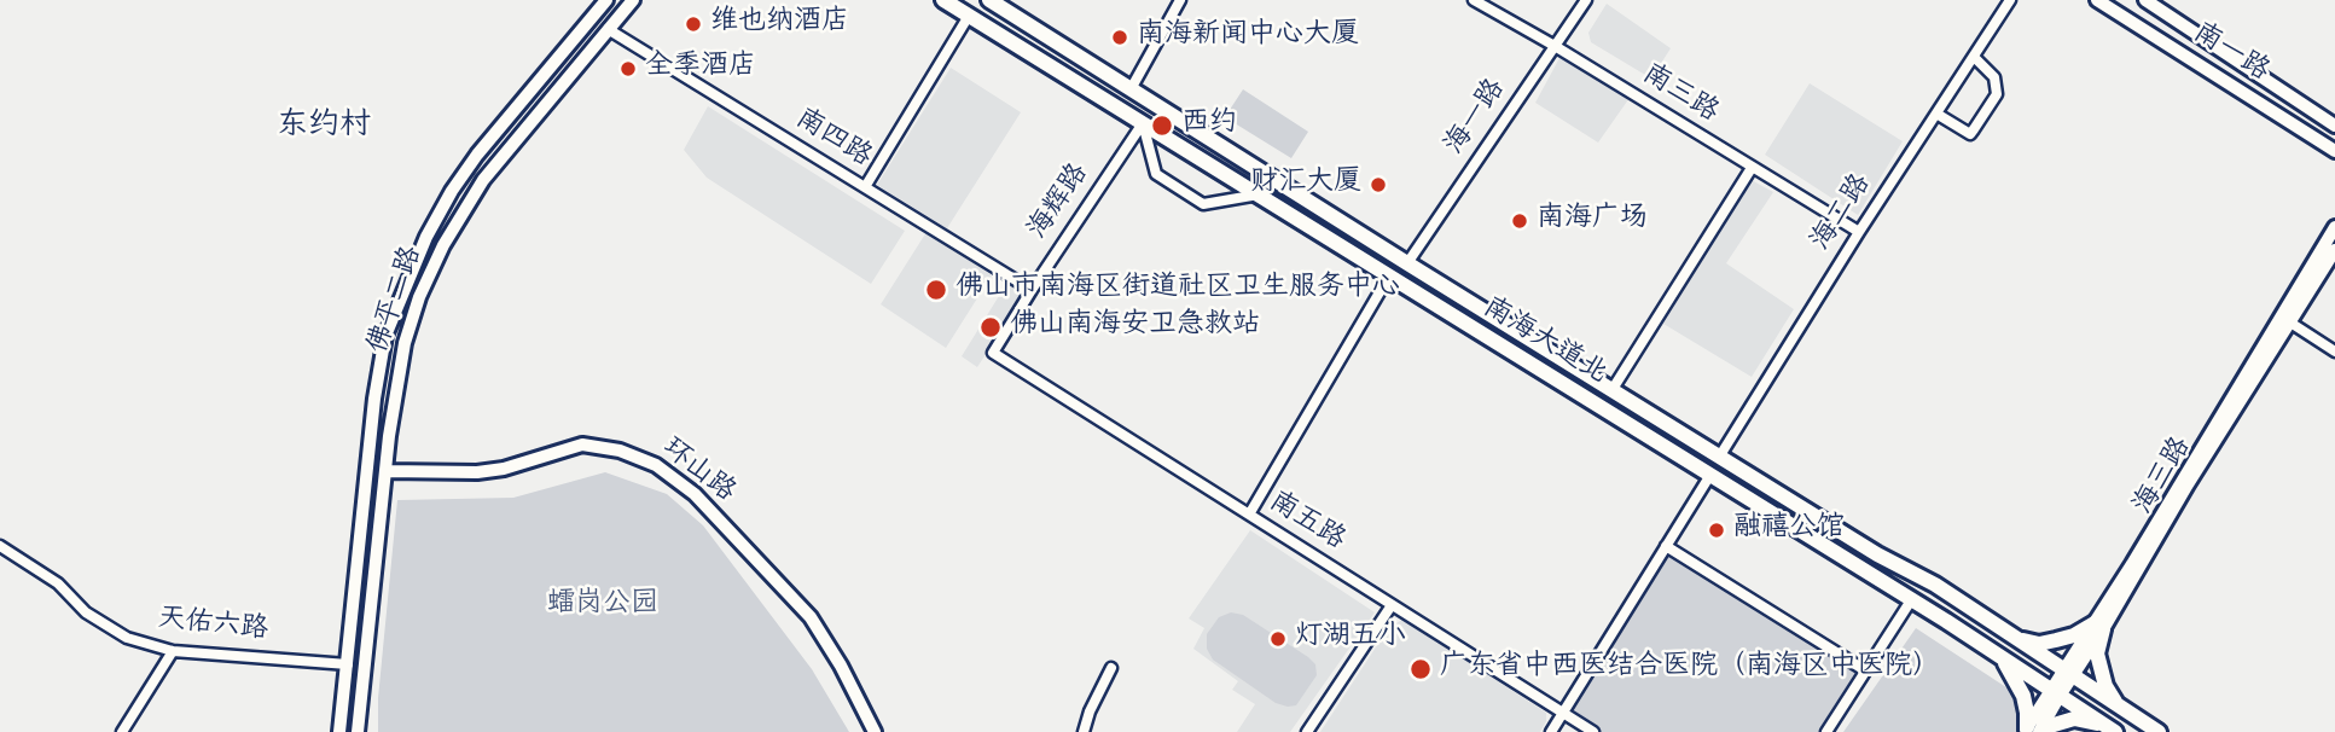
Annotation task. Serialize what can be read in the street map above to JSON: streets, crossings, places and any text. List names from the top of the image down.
{
  "streets": {
    "highway": ["南海大道北"],
    "main road": [
      "南一路",
      "佛平二路",
      "环山路",
      "海三路"
    ],
    "street": [
      "南三路",
      "海一路",
      "南四路",
      "海辉路",
      "海二路",
      "南五路",
      "天佑六路"
    ]
  },
  "crossings": [
    ["南三路", "海一路"],
    ["南三路", "海二路"],
    ["海一路", "南海大道北"],
    ["南四路", "海辉路"],
    ["南四路", "佛平二路"],
    ["海辉路", "南海大道北"],
    ["海辉路", "南五路"],
    ["海二路", "南海大道北"],
    ["佛平二路", "环山路"],
    ["佛平二路", "天佑六路"],
    ["南海大道北", "海三路"]
  ],
  "districts": ["东约村"],
  "parks": ["𧒽岗公园"],
  "places": [
    "维也纳酒店",
    "南海新闻中心大厦",
    "全季酒店",
    "西约",
    "财汇大厦",
    "南海广场",
    "佛山市南海区街道社区卫生服务中心",
    "佛山南海安卫急救站",
    "融禧公馆",
    "灯湖五小",
    "广东省中西医结合医院（南海区中医院）"
  ]
}
